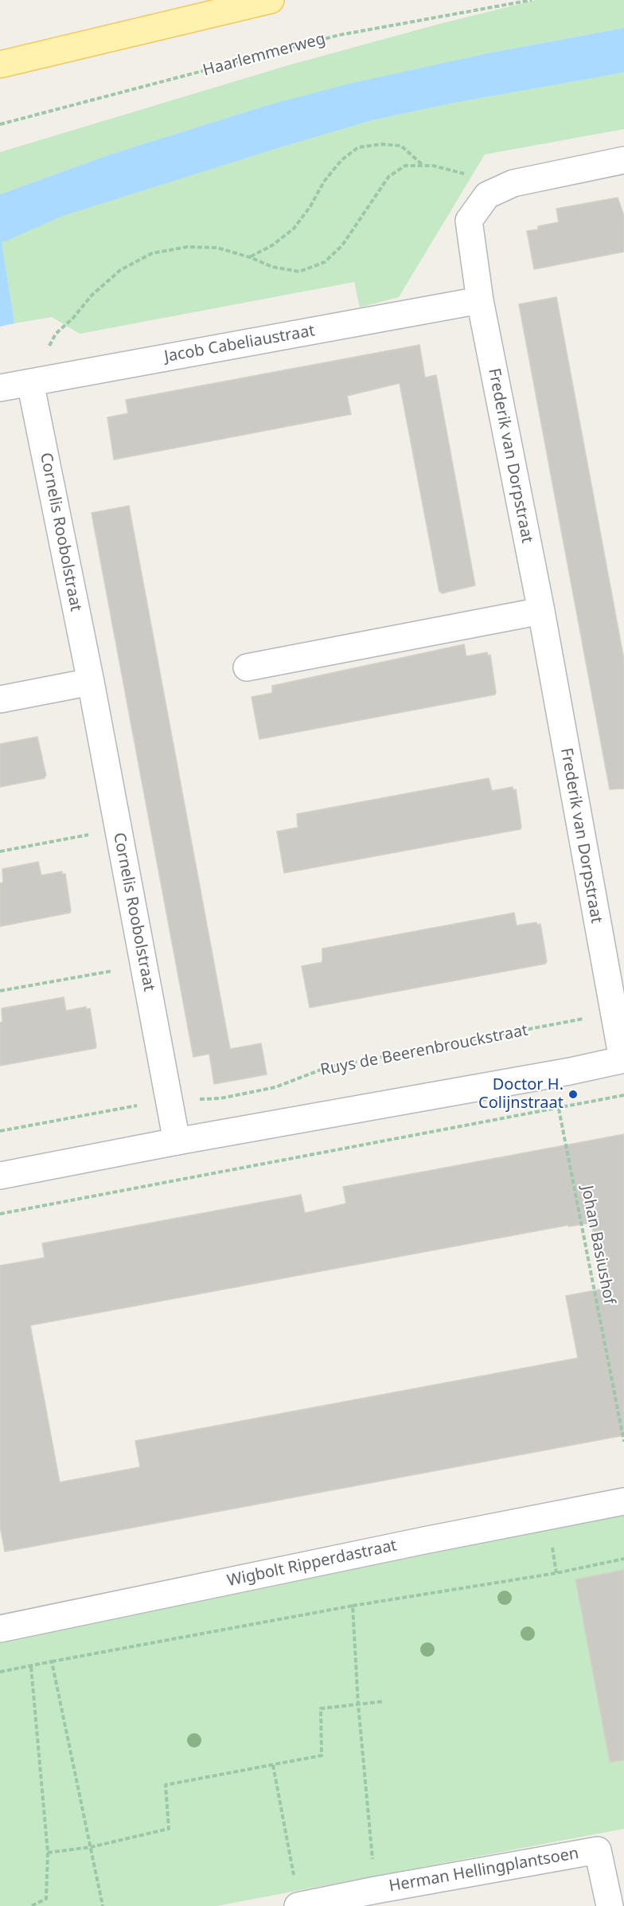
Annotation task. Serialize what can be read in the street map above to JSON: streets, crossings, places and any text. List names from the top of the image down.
{
  "streets": {
    "street": [
      "Jacob Cabeliaustraat",
      "Frederik van Dorpstraat",
      "Cornelis Roobolstraat",
      "Wigbolt Ripperdastraat",
      "Herman Hellingplantsoen"
    ],
    "path": ["Haarlemmerweg", "Ruys de Beerenbrouckstraat", "Johan Basiushof"]
  },
  "crossings": [
    ["Jacob Cabeliaustraat", "Frederik van Dorpstraat"],
    ["Jacob Cabeliaustraat", "Cornelis Roobolstraat"],
    ["Frederik van Dorpstraat", "Ruys de Beerenbrouckstraat"],
    ["Cornelis Roobolstraat", "Ruys de Beerenbrouckstraat"]
  ],
  "places": ["Doctor H. Colijnstraat"]
}
